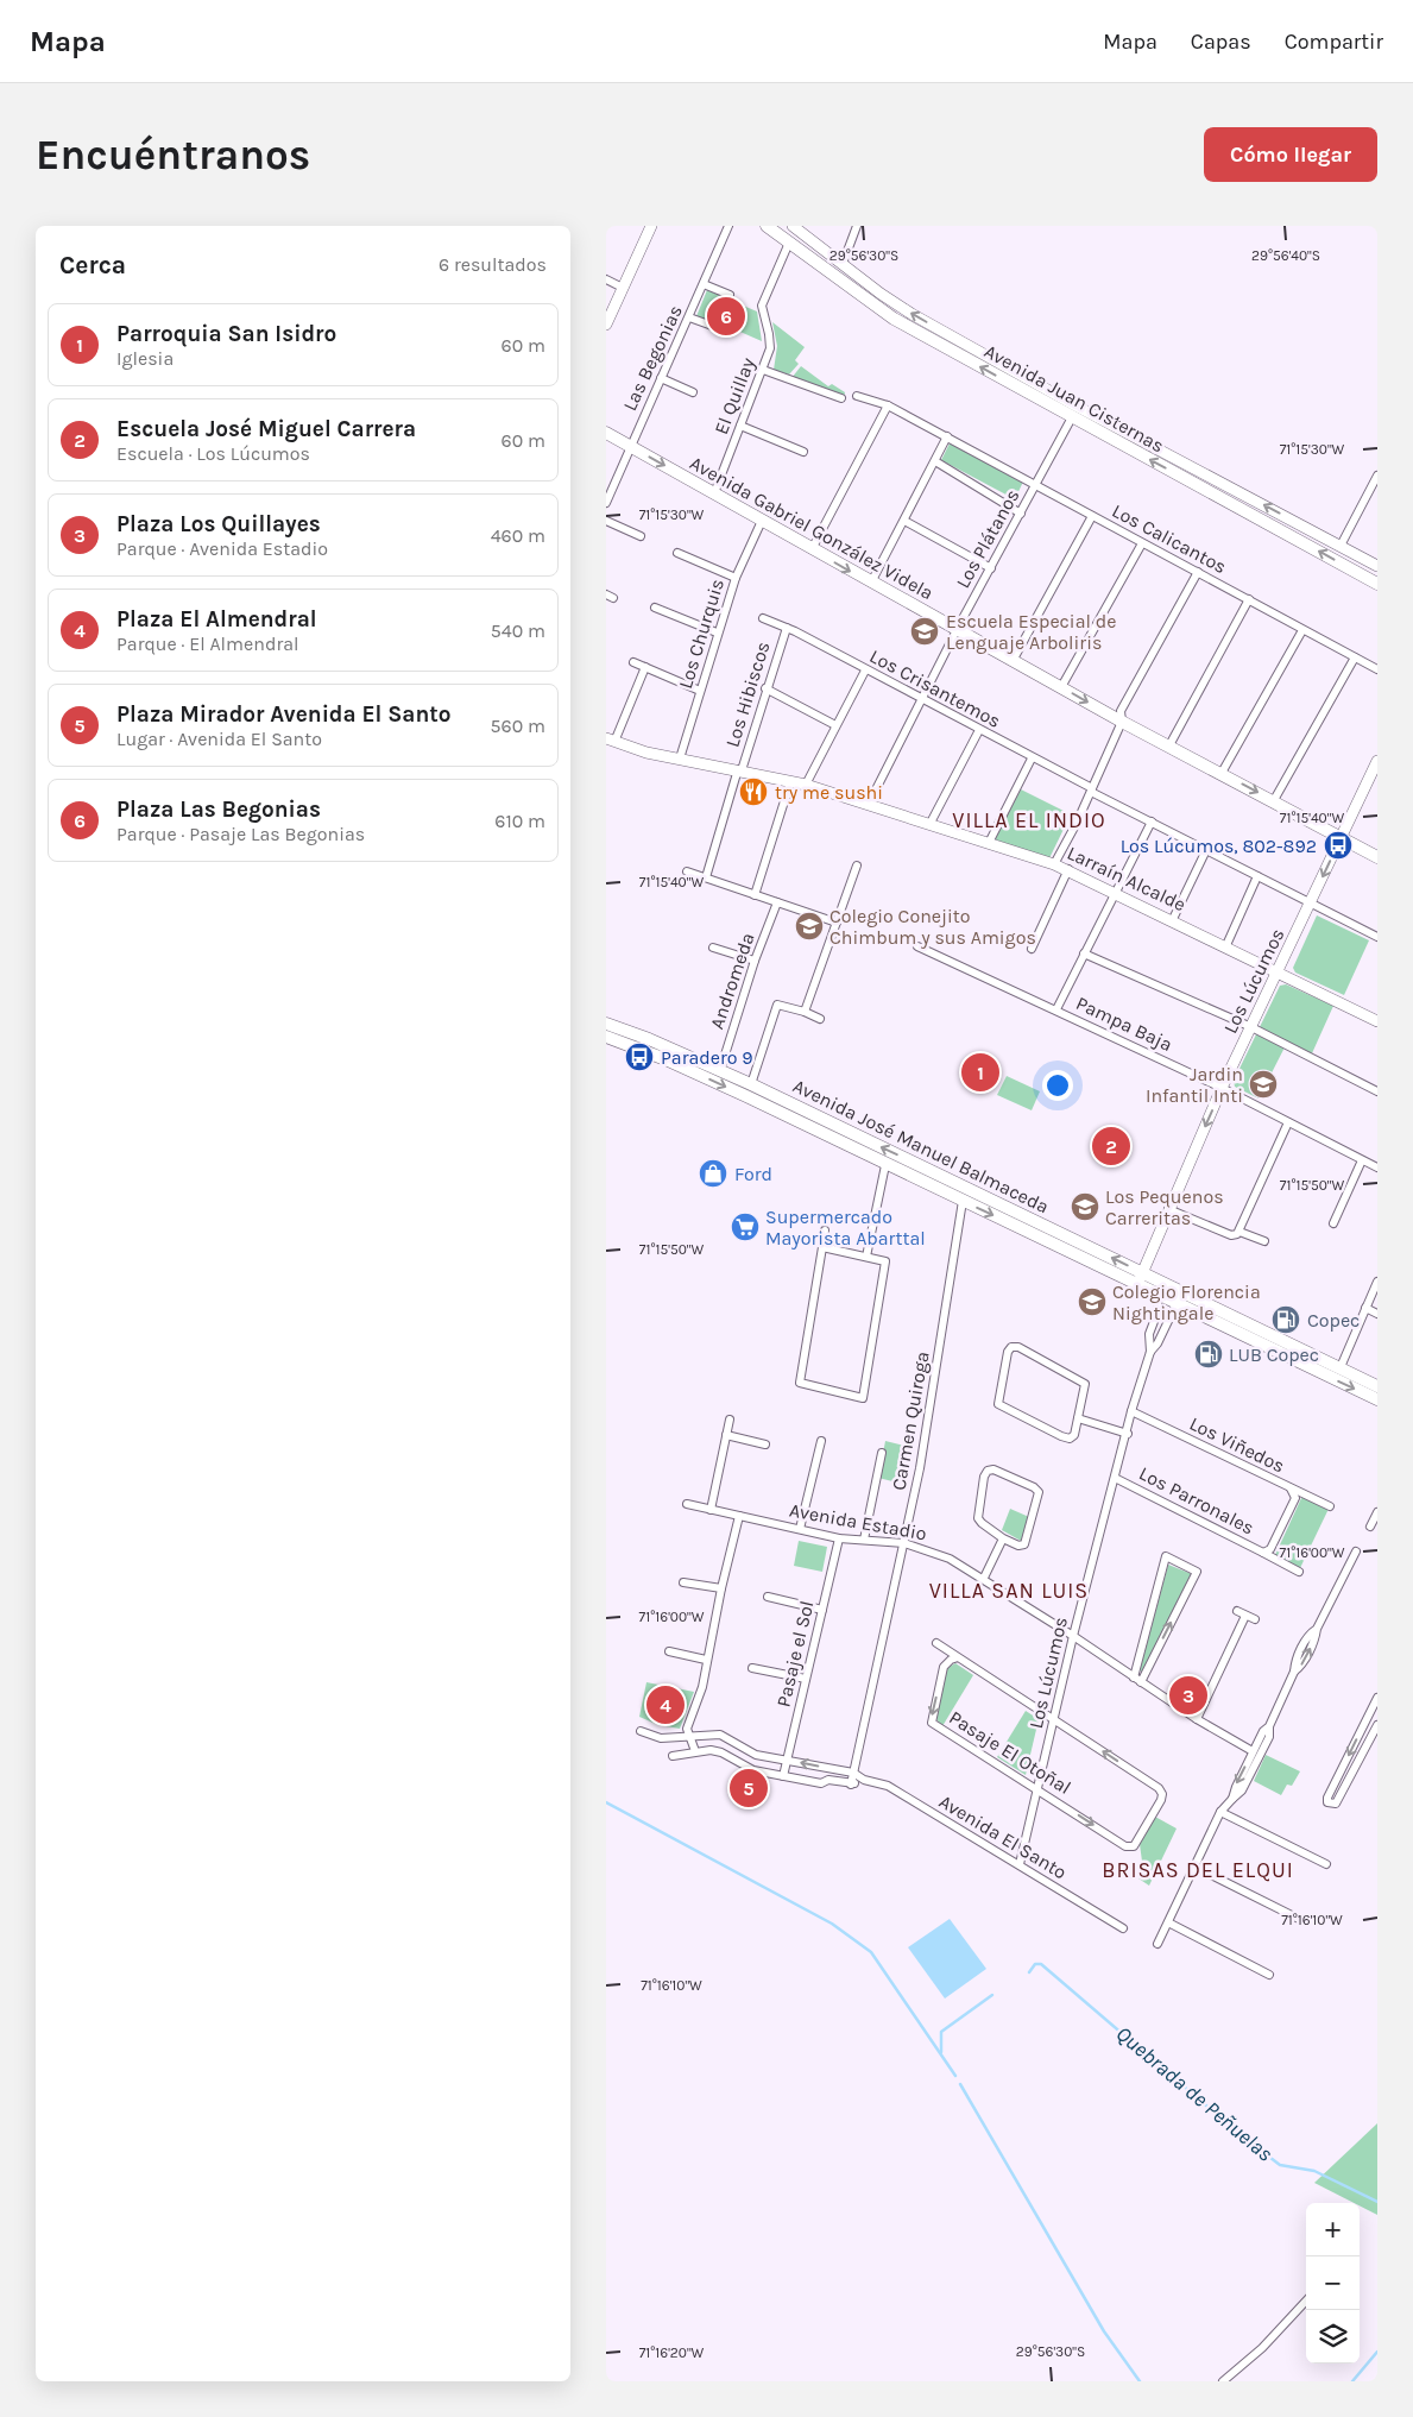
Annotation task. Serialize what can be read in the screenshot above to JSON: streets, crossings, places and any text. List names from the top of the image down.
{
  "streets": {
    "main road": ["Avenida Juan Cisternas", "Avenida Gabriel González Videla", "Avenida José Manuel Balmaceda"],
    "street": [
      "Las Begonias",
      "El Quillay",
      "Los Plátanos",
      "Los Calicantos",
      "Los Churquis",
      "Los Crisantemos",
      "Los Hibiscos",
      "Larraín Alcalde",
      "Andromeda",
      "Los Lúcumos",
      "Pampa Baja",
      "Carmen Quiroga",
      "Los Viñedos",
      "Los Parronales",
      "Avenida Estadio",
      "Pasaje el Sol",
      "Pasaje El Otoñal",
      "Avenida El Santo"
    ]
  },
  "crossings": [
    ["Las Begonias", "Avenida Gabriel González Videla"],
    ["El Quillay", "Avenida Juan Cisternas"],
    ["El Quillay", "Avenida Gabriel González Videla"],
    ["Avenida Juan Cisternas", "Los Plátanos"],
    ["Avenida Gabriel González Videla", "Los Plátanos"],
    ["Avenida Gabriel González Videla", "Los Churquis"],
    ["Avenida Gabriel González Videla", "Los Lúcumos"],
    ["Los Plátanos", "Los Calicantos"],
    ["Los Plátanos", "Los Crisantemos"],
    ["Los Plátanos", "Larraín Alcalde"],
    ["Los Churquis", "Larraín Alcalde"],
    ["Los Crisantemos", "Los Hibiscos"],
    ["Los Crisantemos", "Los Lúcumos"],
    ["Los Hibiscos", "Larraín Alcalde"],
    ["Larraín Alcalde", "Los Lúcumos"],
    ["Andromeda", "Avenida José Manuel Balmaceda"],
    ["Los Lúcumos", "Pampa Baja"],
    ["Los Lúcumos", "Avenida José Manuel Balmaceda"],
    ["Los Lúcumos", "Los Viñedos"],
    ["Los Lúcumos", "Los Parronales"],
    ["Los Lúcumos", "Avenida Estadio"],
    ["Los Lúcumos", "Pasaje El Otoñal"],
    ["Los Lúcumos", "Avenida El Santo"],
    ["Avenida José Manuel Balmaceda", "Carmen Quiroga"],
    ["Carmen Quiroga", "Avenida Estadio"],
    ["Carmen Quiroga", "Avenida El Santo"],
    ["Los Viñedos", "Los Parronales"],
    ["Avenida Estadio", "Pasaje el Sol"],
    ["Pasaje el Sol", "Avenida El Santo"]
  ],
  "one_way": ["Avenida Juan Cisternas"],
  "districts": ["VILLA EL INDIO", "VILLA SAN LUIS", "BRISAS DEL ELQUI"],
  "water": ["Quebrada de Peñuelas"],
  "places": {
    "school or university": [
      "Escuela Especial de Lenguaje Arboliris",
      "Colegio Conejito Chimbum y sus Amigos",
      "Jardin Infantil Inti",
      "Los Pequenos Carreritas",
      "Colegio Florencia Nightingale"
    ],
    "restaurant": ["try me sushi"],
    "bus stop": ["Los Lúcumos, 802-892", "Paradero 9"],
    "shop": ["Ford"],
    "supermarket": ["Supermercado Mayorista Abarttal"],
    "fuel station": ["Copec", "LUB Copec"]
  },
  "page": {
    "header": "Mapa",
    "nav": ["Mapa", "Capas", "Compartir"],
    "buttons": "Cómo llegar",
    "title": "Encuéntranos",
    "heading": ["Cerca", "6 resultados"],
    "pins": [
      "6",
      "1",
      "2",
      "3",
      "4",
      "5"
    ],
    "list": [
      {
        "mark": "1",
        "name": "Parroquia San Isidro",
        "note": "Iglesia",
        "value": "60 m"
      },
      {
        "mark": "2",
        "name": "Escuela José Miguel Carrera",
        "note": "Escuela · Los Lúcumos",
        "value": "60 m"
      },
      {
        "mark": "3",
        "name": "Plaza Los Quillayes",
        "note": "Parque · Avenida Estadio",
        "value": "460 m"
      },
      {
        "mark": "4",
        "name": "Plaza El Almendral",
        "note": "Parque · El Almendral",
        "value": "540 m"
      },
      {
        "mark": "5",
        "name": "Plaza Mirador Avenida El Santo",
        "note": "Lugar · Avenida El Santo",
        "value": "560 m"
      },
      {
        "mark": "6",
        "name": "Plaza Las Begonias",
        "note": "Parque · Pasaje Las Begonias",
        "value": "610 m"
      }
    ],
    "map_buttons": ["+", "−"]
  },
  "coordinates": [
    "29°56'40\"S",
    "29°56'30\"S",
    "71°15'30\"W",
    "71°15'40\"W",
    "71°15'50\"W",
    "71°16'00\"W",
    "71°16'10\"W",
    "71°16'20\"W"
  ]
}
